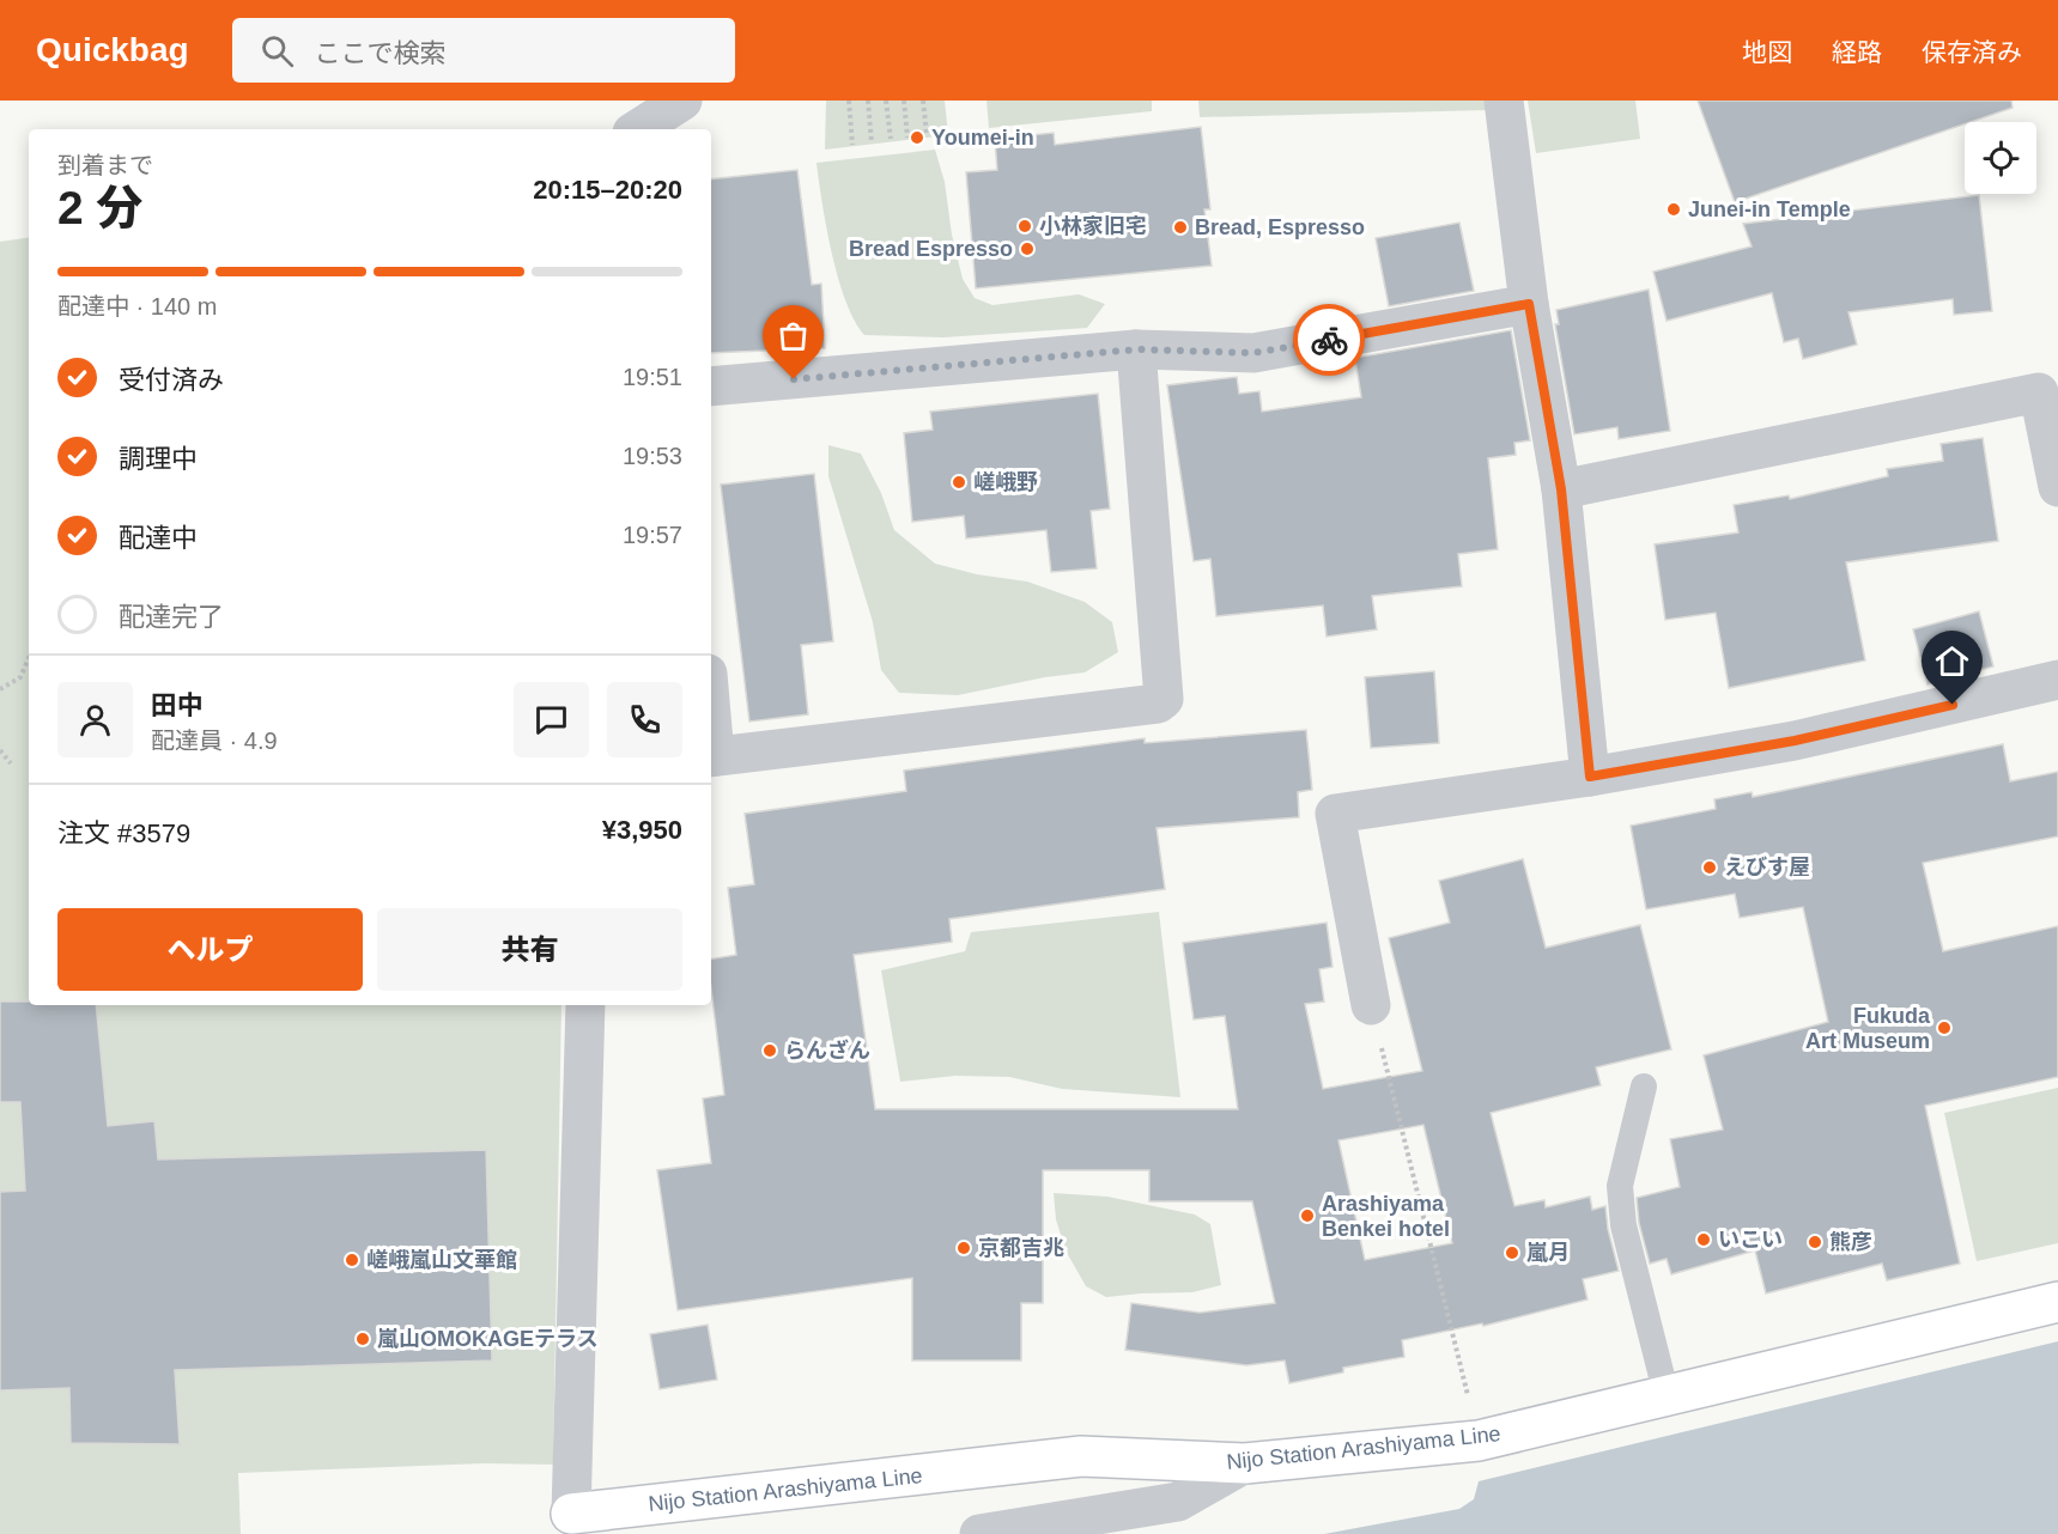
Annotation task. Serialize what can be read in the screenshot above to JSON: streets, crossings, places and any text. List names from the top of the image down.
{
  "streets": {
    "main road": ["Nijo Station Arashiyama Line"]
  },
  "places": [
    "Youmei-in",
    "Junei-in Temple",
    "小林家旧宅",
    "Bread, Espresso",
    "Bread Espresso",
    "嵯峨野",
    "えびす屋",
    "Fukuda Art Museum",
    "らんざん",
    "Arashiyama Benkei hotel",
    "いこい",
    "熊彦",
    "京都吉兆",
    "嵐月",
    "嵯峨嵐山文華館",
    "嵐山OMOKAGEテラス"
  ],
  "page": {
    "header": "Quickbag",
    "search": "ここで検索",
    "nav": ["地図", "経路", "保存済み"],
    "heading": ["2 分", "到着まで", "20:15–20:20"],
    "panel": [
      "田中",
      "配達員 · 4.9",
      "注文 #3579",
      "¥3,950"
    ],
    "bar": "配達中 · 140 m",
    "list": [
      ["受付済み", "19:51"],
      ["調理中", "19:53"],
      ["配達中", "19:57"],
      "配達完了"
    ],
    "buttons": ["ヘルプ", "共有"]
  }
}
